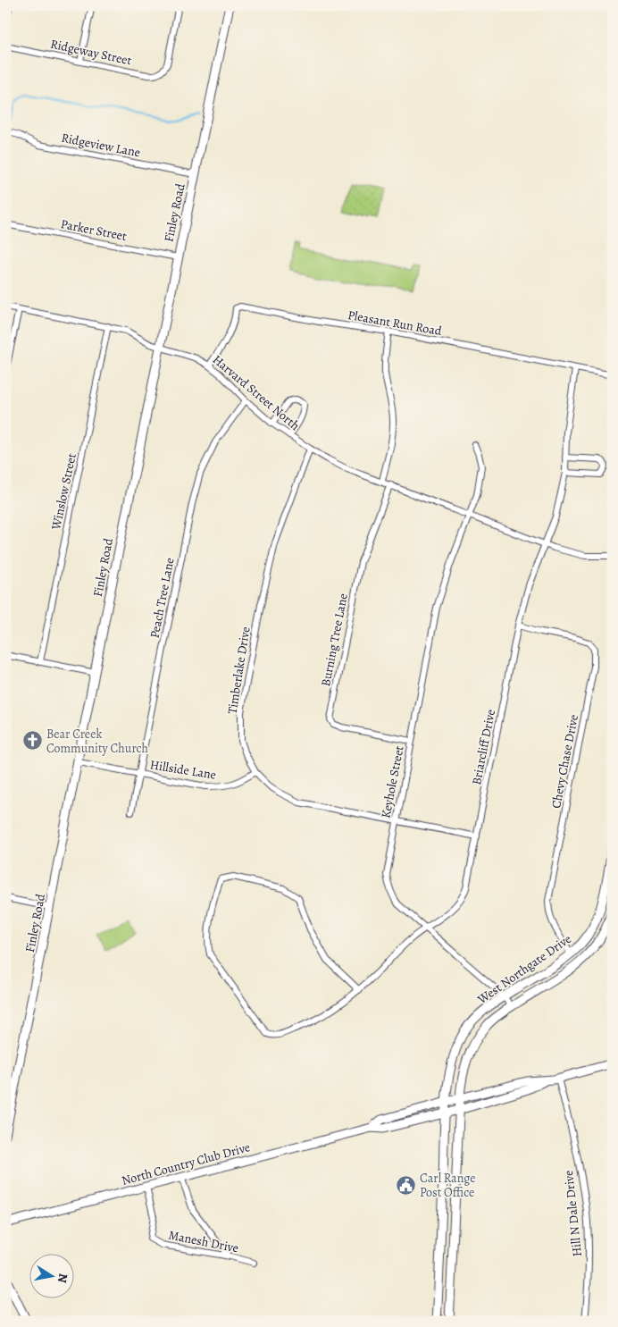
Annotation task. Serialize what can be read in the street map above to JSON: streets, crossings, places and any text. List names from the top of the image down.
{
  "streets": {
    "street": [
      "Ridgeway Street",
      "Ridgeview Lane",
      "Finley Road",
      "Parker Street",
      "Pleasant Run Road",
      "Harvard Street North",
      "Winslow Street",
      "Peach Tree Lane",
      "Burning Tree Lane",
      "Timberlake Drive",
      "Briarcliff Drive",
      "Chevy Chase Drive",
      "Hillside Lane",
      "Keyhole Street",
      "West Northgate Drive",
      "North Country Club Drive",
      "Hill N Dale Drive",
      "Manesh Drive"
    ]
  },
  "crossings": [
    ["Ridgeview Lane", "Finley Road"],
    ["Finley Road", "Parker Street"],
    ["Finley Road", "Harvard Street North"],
    ["Finley Road", "Hillside Lane"],
    ["Pleasant Run Road", "Harvard Street North"],
    ["Pleasant Run Road", "Briarcliff Drive"],
    ["Harvard Street North", "Winslow Street"],
    ["Harvard Street North", "Peach Tree Lane"],
    ["Harvard Street North", "Burning Tree Lane"],
    ["Harvard Street North", "Timberlake Drive"],
    ["Harvard Street North", "Briarcliff Drive"],
    ["Harvard Street North", "Keyhole Street"],
    ["Peach Tree Lane", "Hillside Lane"],
    ["Burning Tree Lane", "Keyhole Street"],
    ["Timberlake Drive", "Briarcliff Drive"],
    ["Timberlake Drive", "Hillside Lane"],
    ["Timberlake Drive", "Keyhole Street"],
    ["Briarcliff Drive", "Chevy Chase Drive"],
    ["Briarcliff Drive", "Keyhole Street"],
    ["Chevy Chase Drive", "West Northgate Drive"],
    ["Keyhole Street", "West Northgate Drive"],
    ["West Northgate Drive", "North Country Club Drive"],
    ["North Country Club Drive", "Hill N Dale Drive"],
    ["North Country Club Drive", "Manesh Drive"]
  ],
  "places": {
    "church": ["Bear Creek Community Church"],
    "public building": ["Carl Range Post Office"]
  },
  "north": "right"
}
